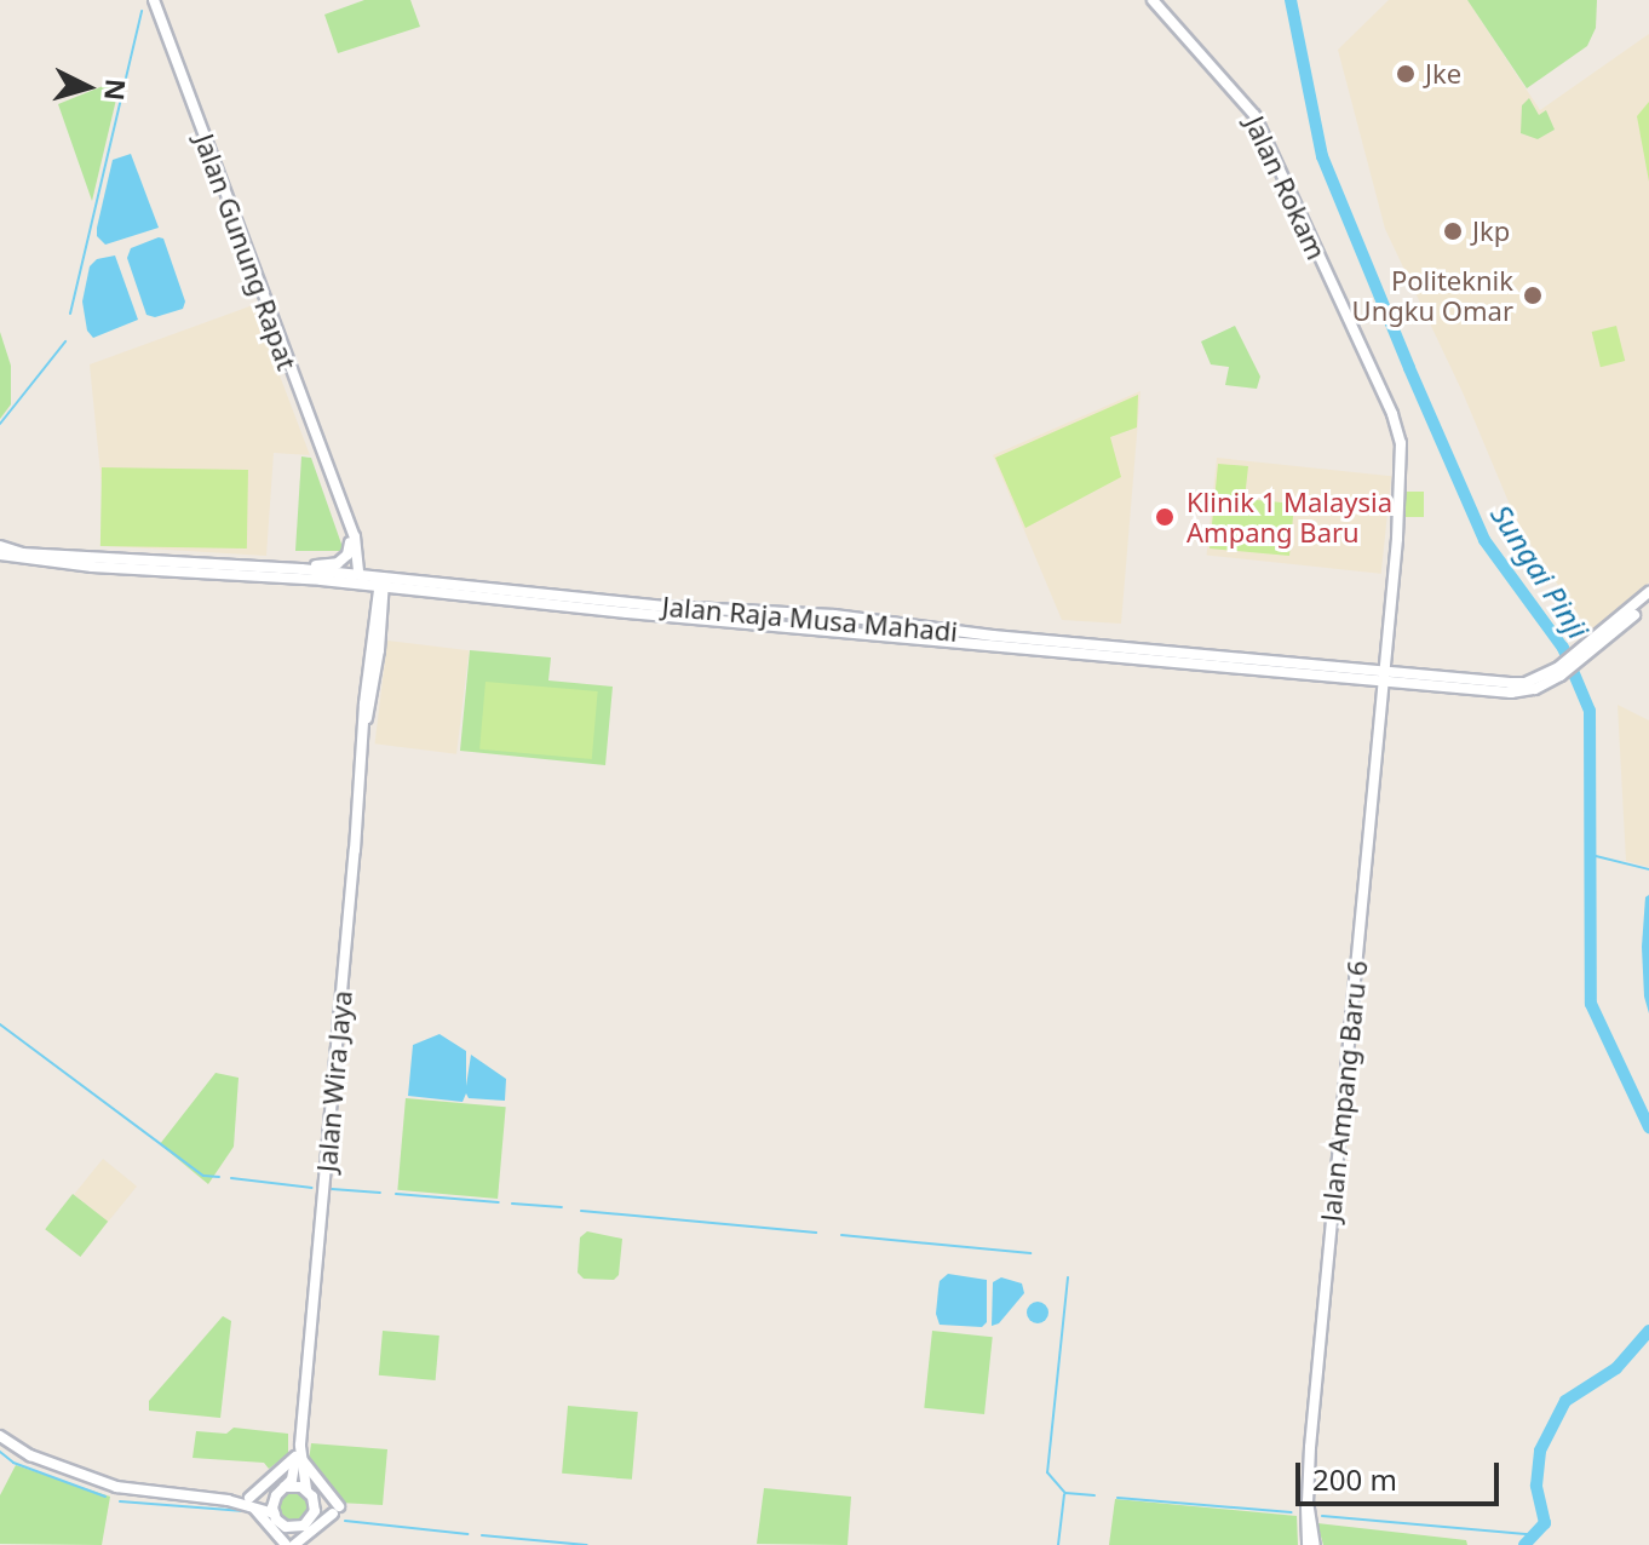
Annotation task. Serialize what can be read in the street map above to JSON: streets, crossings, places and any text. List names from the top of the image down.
{
  "streets": {
    "main road": [
      "Jalan Rokam",
      "Jalan Gunung Rapat",
      "Jalan Raja Musa Mahadi",
      "Jalan Wira Jaya",
      "Jalan Ampang Baru 6"
    ]
  },
  "crossings": [
    ["Jalan Rokam", "Jalan Ampang Baru 6"],
    ["Jalan Gunung Rapat", "Jalan Raja Musa Mahadi"],
    ["Jalan Raja Musa Mahadi", "Jalan Wira Jaya"],
    ["Jalan Raja Musa Mahadi", "Jalan Ampang Baru 6"]
  ],
  "water": ["Sungai Pinji"],
  "places": [
    "Jke",
    "Jkp",
    "Politeknik Ungku Omar",
    "Klinik 1 Malaysia Ampang Baru"
  ],
  "scale_bar": "200 m",
  "north": "right"
}
